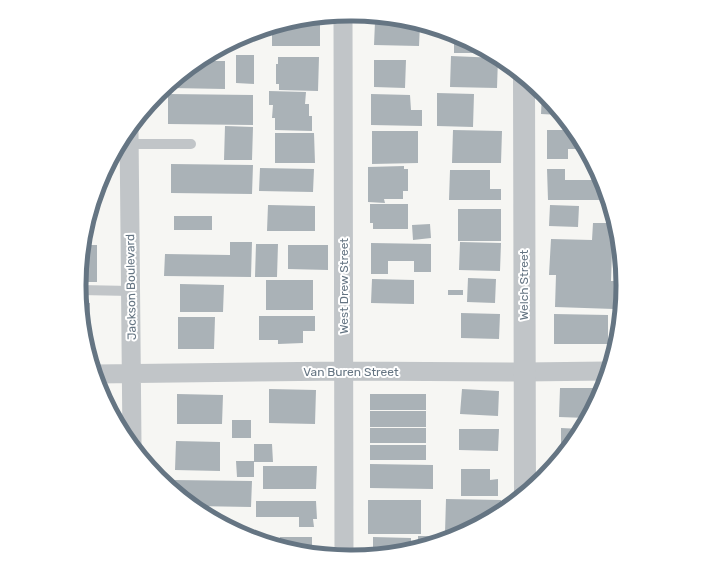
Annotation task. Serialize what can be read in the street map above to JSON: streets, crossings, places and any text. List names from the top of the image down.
{
  "streets": {
    "street": [
      "Welch Street",
      "West Drew Street",
      "Jackson Boulevard",
      "Van Buren Street"
    ]
  },
  "crossings": [
    ["Welch Street", "Van Buren Street"],
    ["West Drew Street", "Van Buren Street"],
    ["Jackson Boulevard", "Van Buren Street"]
  ]
}
